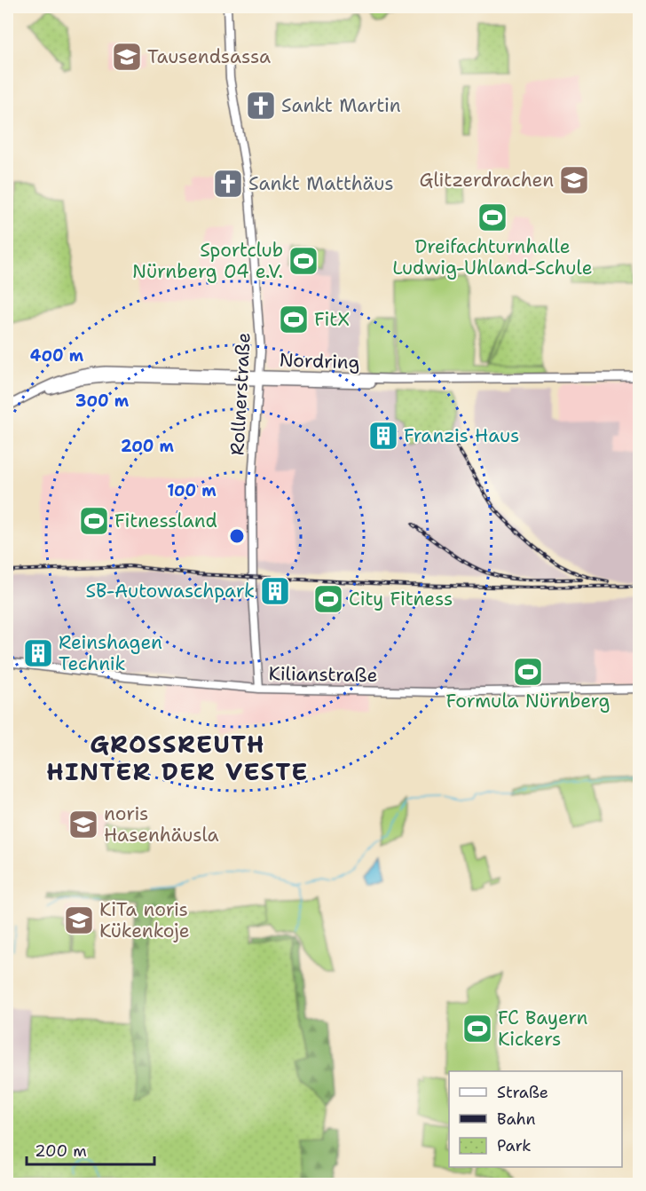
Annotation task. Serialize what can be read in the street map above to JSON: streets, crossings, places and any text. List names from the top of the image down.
{
  "streets": {
    "main road": ["Nordring"],
    "street": ["Rollnerstraße", "Kilianstraße"]
  },
  "crossings": [
    ["Nordring", "Rollnerstraße"],
    ["Rollnerstraße", "Kilianstraße"]
  ],
  "districts": ["GROSSREUTH HINTER DER VESTE"],
  "places": {
    "school or university": [
      "Tausendsassa",
      "Glitzerdrachen",
      "noris Hasenhäusla",
      "KiTa noris Kükenkoje"
    ],
    "church": ["Sankt Martin", "Sankt Matthäus"],
    "sports": [
      "Dreifachturnhalle Ludwig-Uhland-Schule",
      "Sportclub Nürnberg 04 e.V.",
      "FitX",
      "Fitnessland",
      "City Fitness",
      "Formula Nürnberg",
      "FC Bayern Kickers"
    ],
    "building": ["Franzis Haus", "SB-Autowaschpark", "Reinshagen Technik"]
  },
  "legend": ["Straße", "Bahn", "Park"],
  "scale_bar": "200 m",
  "rings": [
    "400 m",
    "300 m",
    "200 m",
    "100 m"
  ]
}
